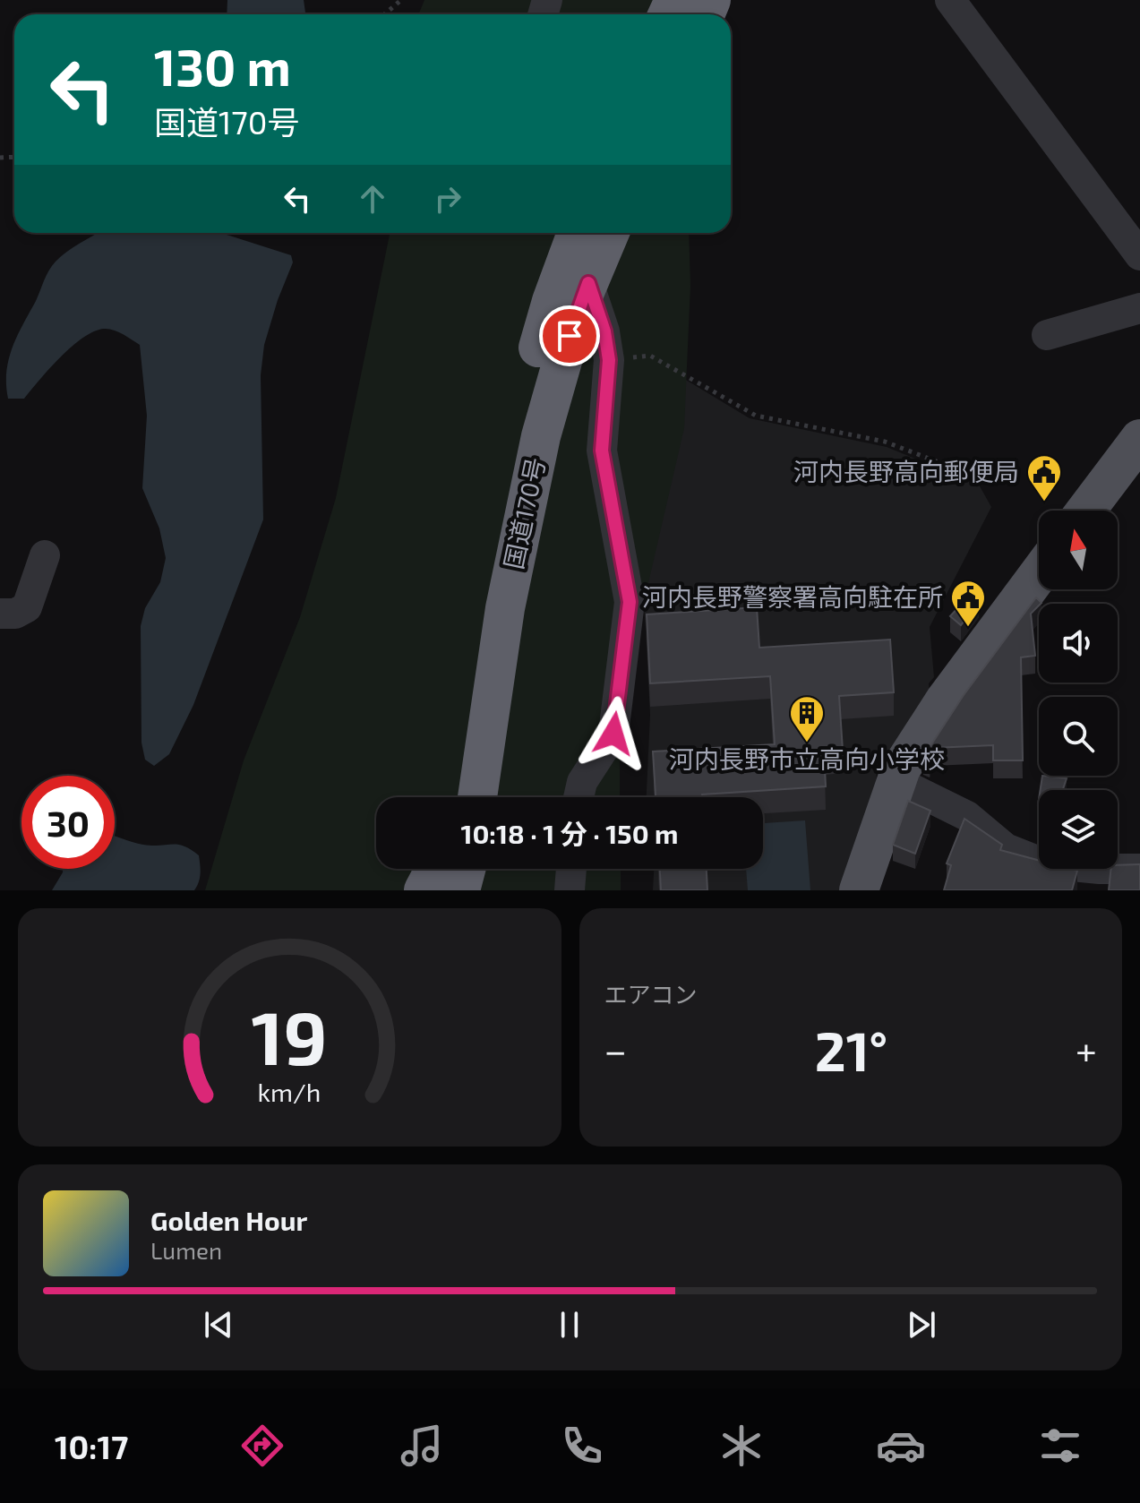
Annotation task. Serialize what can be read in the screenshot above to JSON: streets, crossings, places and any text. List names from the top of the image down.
{
  "streets": {
    "highway": ["国道170号"]
  },
  "places": {
    "public building": ["河内長野高向郵便局", "河内長野警察署高向駐在所"],
    "building": ["河内長野市立高向小学校"]
  },
  "north": "top",
  "page": {
    "turn": ["130 m", "国道170号"],
    "limit": "30",
    "trip": "10:18 · 1 分 · 150 m",
    "tile": "エアコン",
    "heat": ["−", "21°", "+"],
    "song": ["Golden Hour", "Lumen"],
    "tabs": "10:17",
    "gauge": ["19", "km/h"]
  }
}
